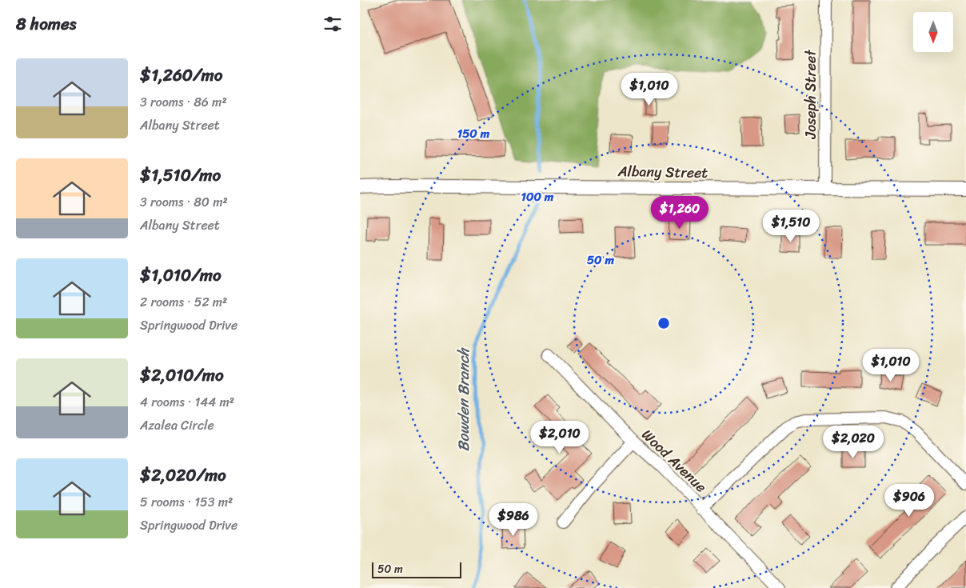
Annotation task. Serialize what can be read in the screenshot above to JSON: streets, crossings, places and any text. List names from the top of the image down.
{
  "streets": {
    "street": ["Joseph Street", "Albany Street", "Wood Avenue"]
  },
  "crossings": [
    ["Joseph Street", "Albany Street"]
  ],
  "water": ["Bowden Branch"],
  "scale_bar": "50 m",
  "north": "bottom",
  "page": {
    "heading": "8 homes",
    "list": [
      {
        "name": "$1,260/mo",
        "note": "3 rooms · 86 m² · Albany Street"
      },
      {
        "name": "$1,510/mo",
        "note": "3 rooms · 80 m² · Albany Street"
      },
      {
        "name": "$1,010/mo",
        "note": "2 rooms · 52 m² · Springwood Drive"
      },
      {
        "name": "$2,010/mo",
        "note": "4 rooms · 144 m² · Azalea Circle"
      },
      {
        "name": "$2,020/mo",
        "note": "5 rooms · 153 m² · Springwood Drive"
      }
    ],
    "price": [
      "$1,010",
      "$1,260",
      "$1,510",
      "$1,010",
      "$2,010",
      "$2,020",
      "$906",
      "$986"
    ],
    "scale": "50 m"
  },
  "rings": ["150 m", "100 m", "50 m"]
}
